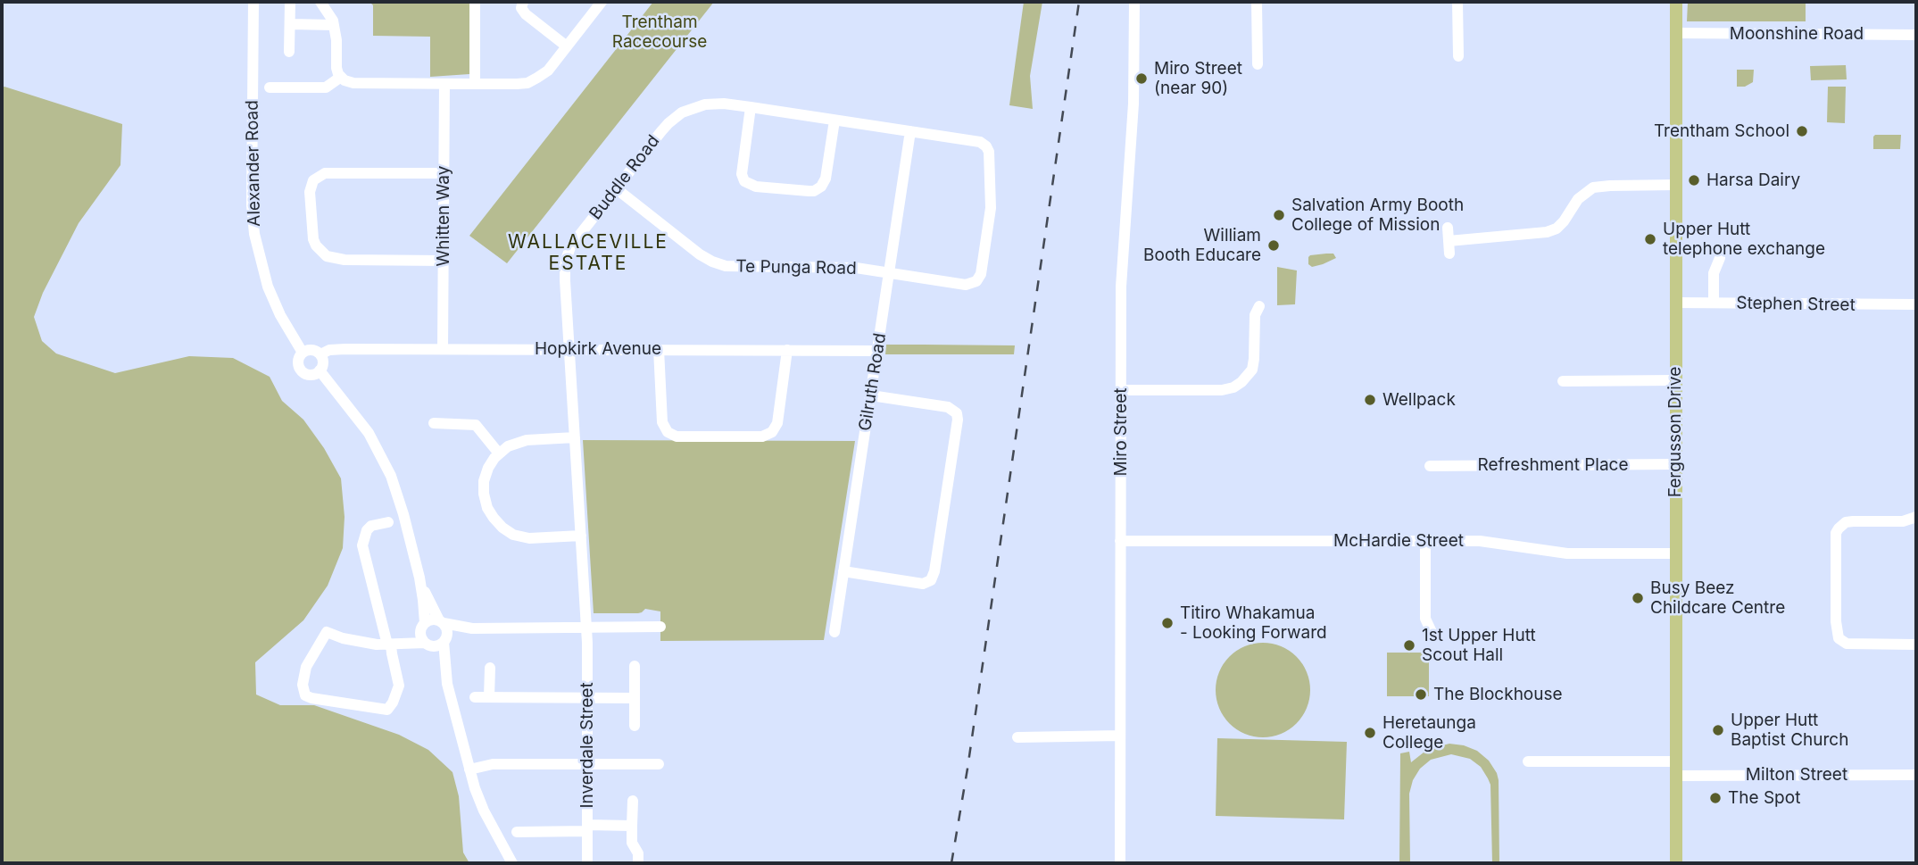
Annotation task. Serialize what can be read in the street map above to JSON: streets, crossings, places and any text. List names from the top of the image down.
{
  "streets": {
    "main road": ["Fergusson Drive"],
    "street": [
      "Moonshine Road",
      "Alexander Road",
      "Buddle Road",
      "Whitten Way",
      "Te Punga Road",
      "Stephen Street",
      "Hopkirk Avenue",
      "Gilruth Road",
      "Miro Street",
      "Refreshment Place",
      "McHardie Street",
      "Inverdale Street",
      "Milton Street"
    ]
  },
  "crossings": [
    ["Moonshine Road", "Fergusson Drive"],
    ["Alexander Road", "Hopkirk Avenue"],
    ["Buddle Road", "Te Punga Road"],
    ["Buddle Road", "Hopkirk Avenue"],
    ["Buddle Road", "Gilruth Road"],
    ["Buddle Road", "Inverdale Street"],
    ["Whitten Way", "Hopkirk Avenue"],
    ["Te Punga Road", "Gilruth Road"],
    ["Stephen Street", "Fergusson Drive"],
    ["Hopkirk Avenue", "Gilruth Road"],
    ["Miro Street", "McHardie Street"],
    ["Fergusson Drive", "Refreshment Place"],
    ["Fergusson Drive", "McHardie Street"],
    ["Fergusson Drive", "Milton Street"]
  ],
  "districts": ["WALLACEVILLE ESTATE"],
  "parks": ["Trentham Racecourse"],
  "places": [
    "Miro Street (near 90)",
    "Trentham School",
    "Harsa Dairy",
    "Salvation Army Booth College of Mission",
    "Upper Hutt telephone exchange",
    "William Booth Educare",
    "Wellpack",
    "Busy Beez Childcare Centre",
    "Titiro Whakamua - Looking Forward",
    "1st Upper Hutt Scout Hall",
    "The Blockhouse",
    "Upper Hutt Baptist Church",
    "Heretaunga College",
    "The Spot"
  ]
}
